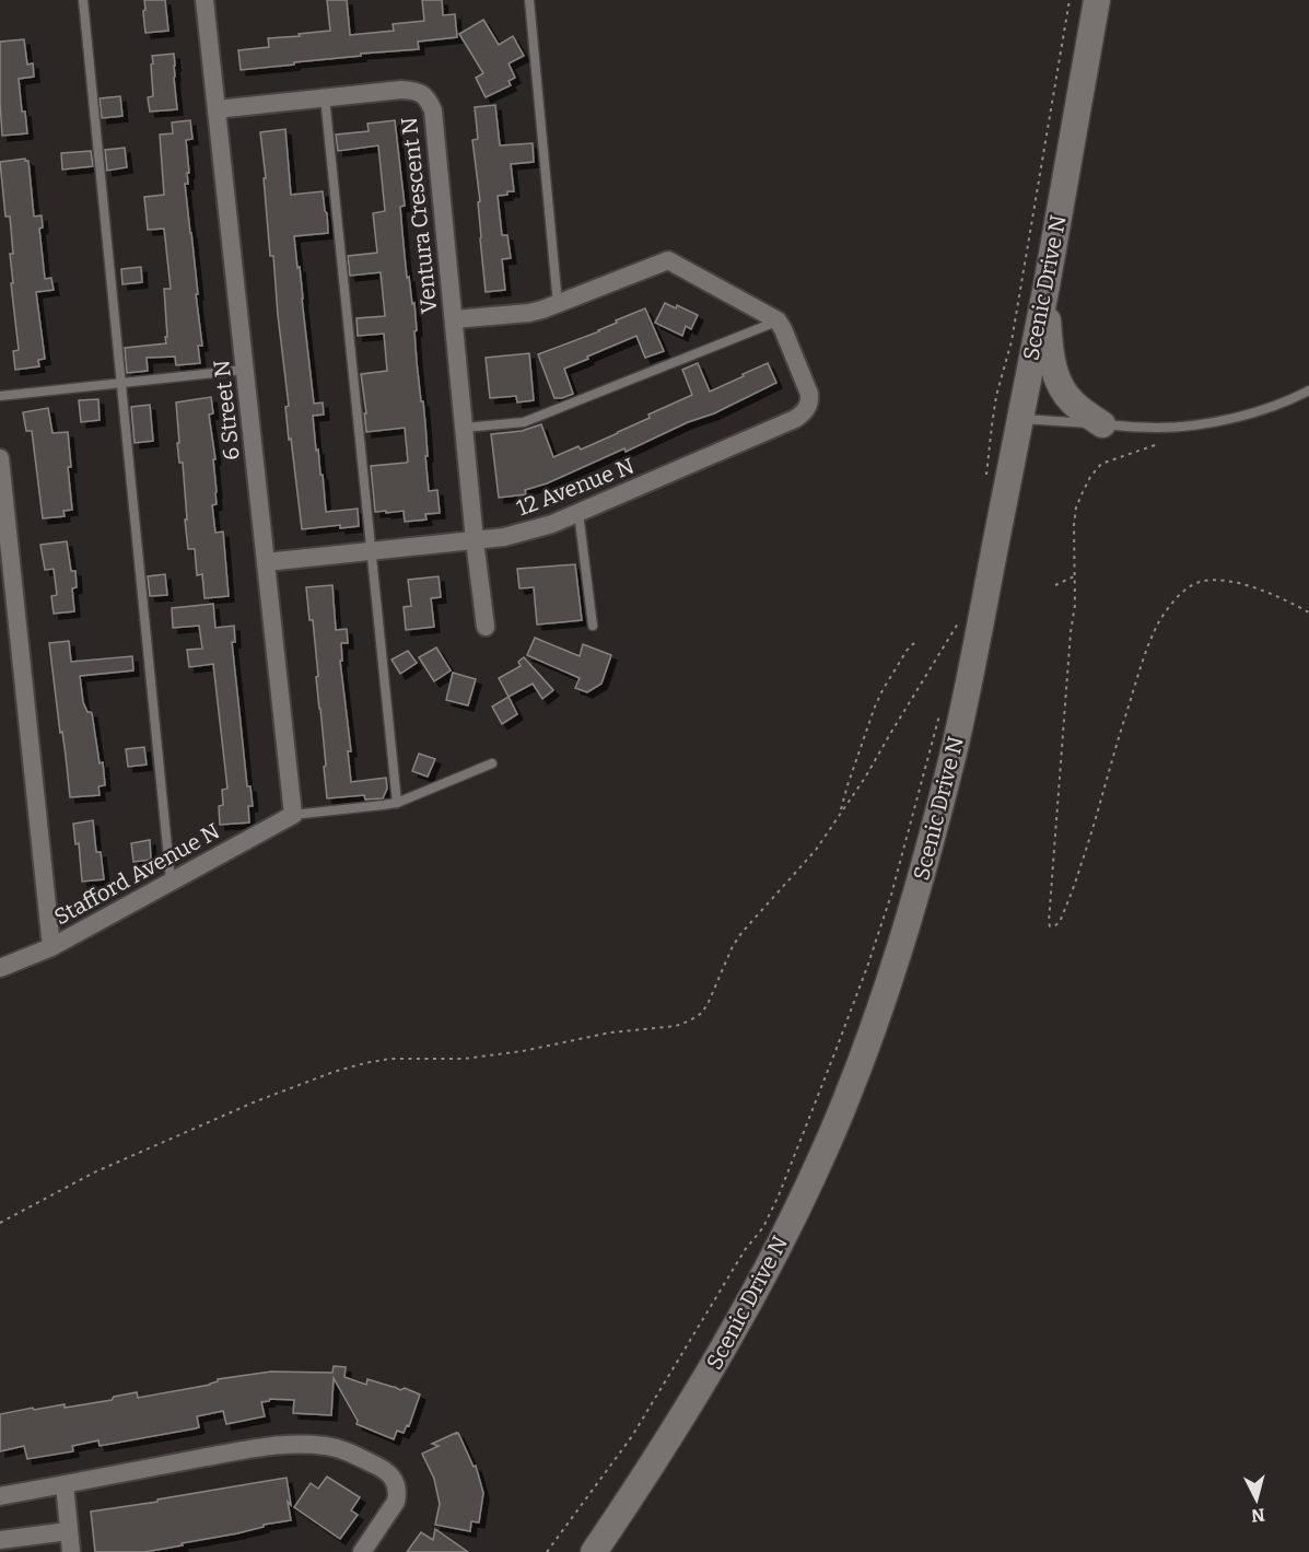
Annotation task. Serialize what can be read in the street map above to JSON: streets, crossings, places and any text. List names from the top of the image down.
{
  "streets": {
    "main road": ["Scenic Drive N"],
    "street": [
      "Ventura Crescent N",
      "6 Street N",
      "12 Avenue N",
      "Stafford Avenue N"
    ]
  },
  "crossings": [
    ["Ventura Crescent N", "6 Street N"],
    ["Ventura Crescent N", "12 Avenue N"],
    ["6 Street N", "12 Avenue N"],
    ["6 Street N", "Stafford Avenue N"]
  ],
  "north": "bottom"
}
